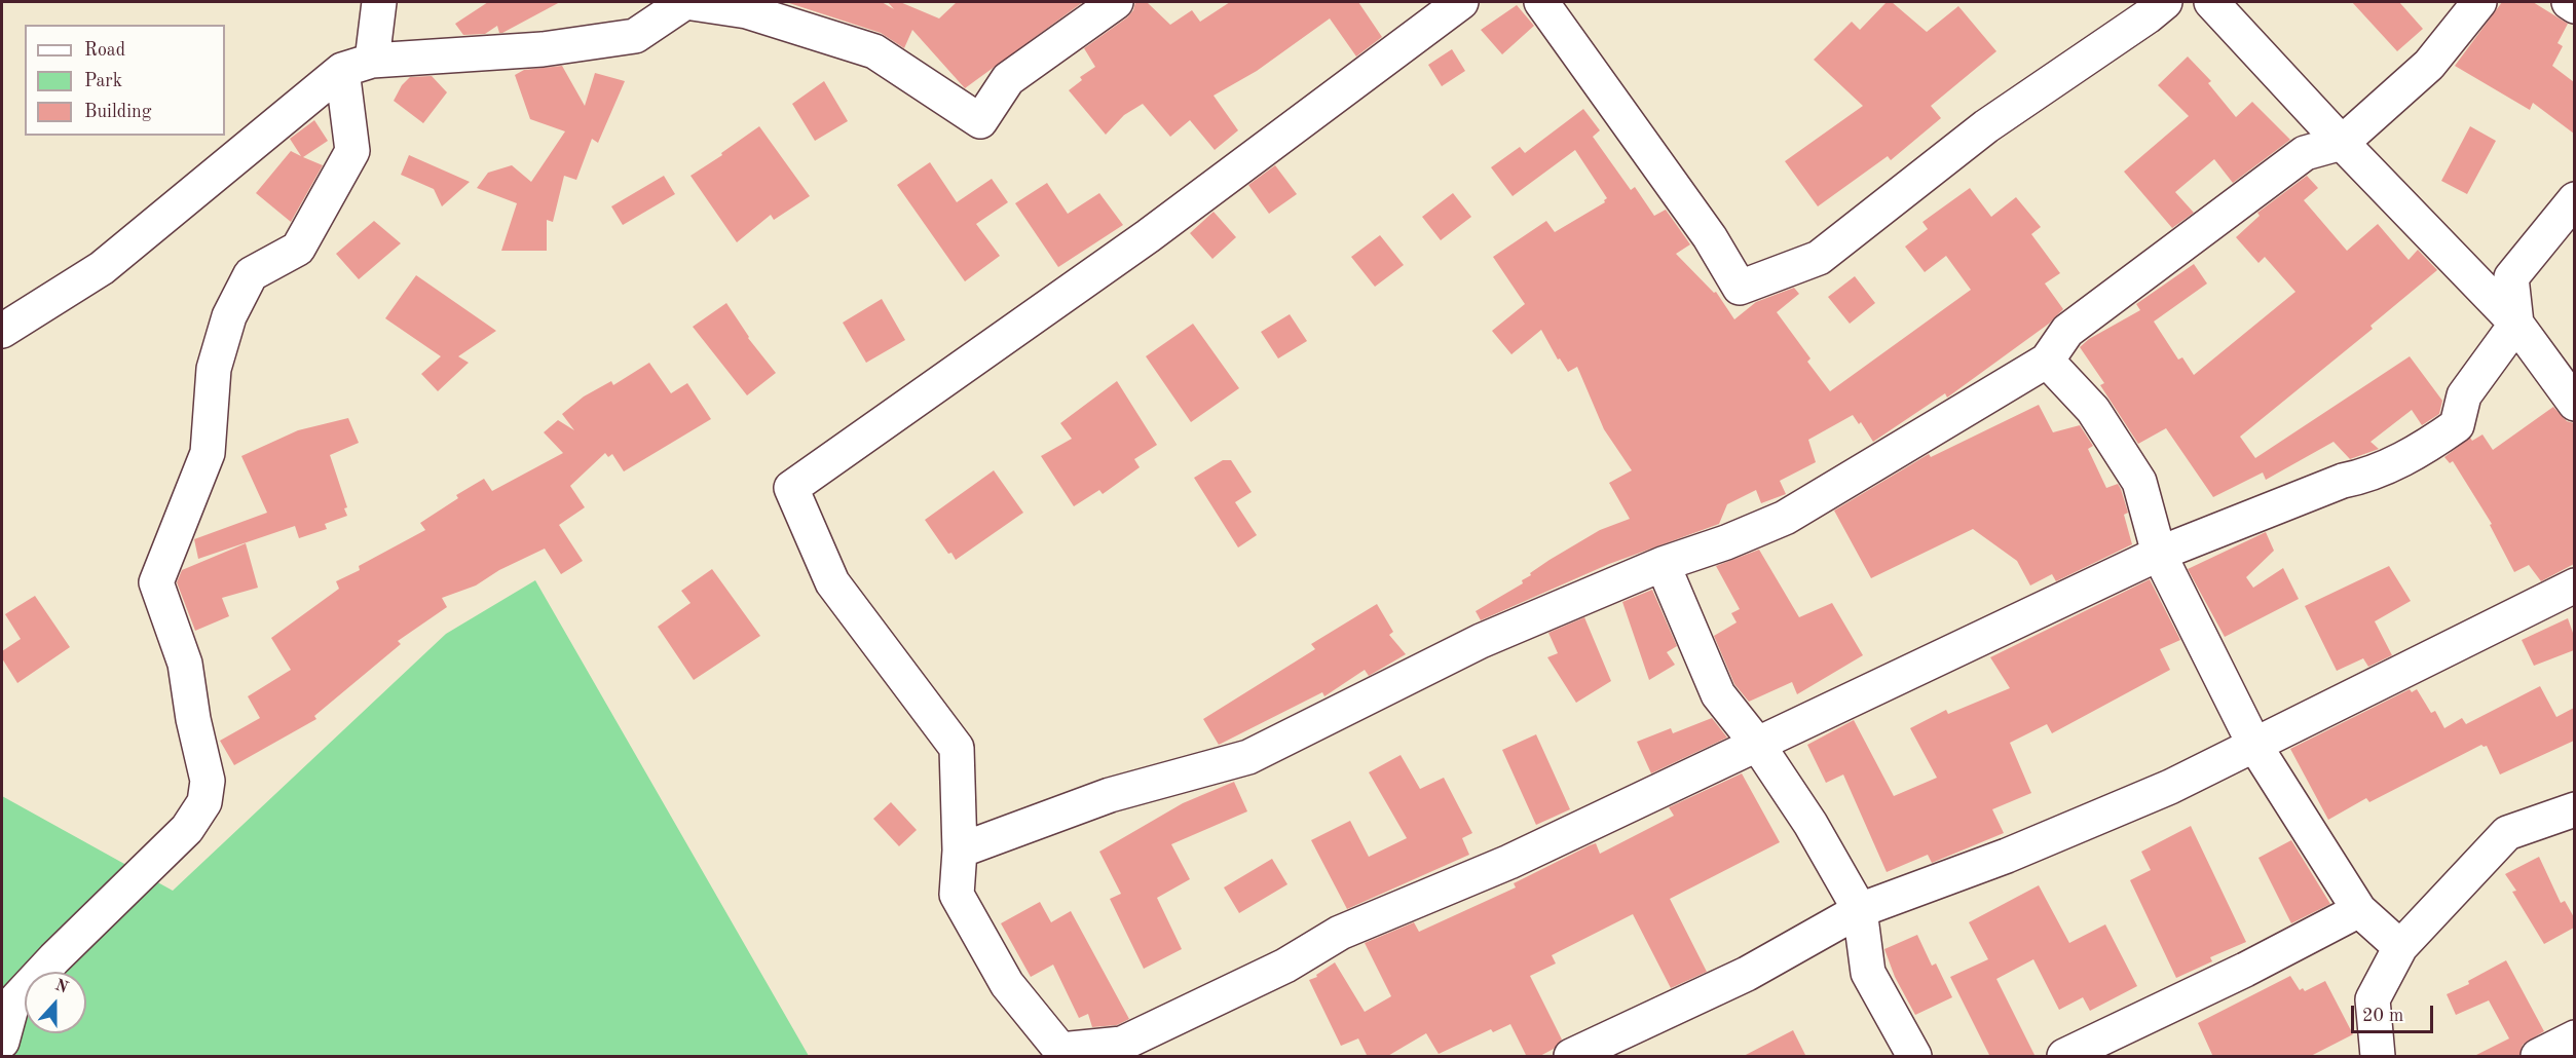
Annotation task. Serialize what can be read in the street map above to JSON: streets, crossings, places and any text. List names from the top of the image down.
{
  "legend": ["Road", "Park", "Building"],
  "scale_bar": "20 m",
  "north": "top"
}
